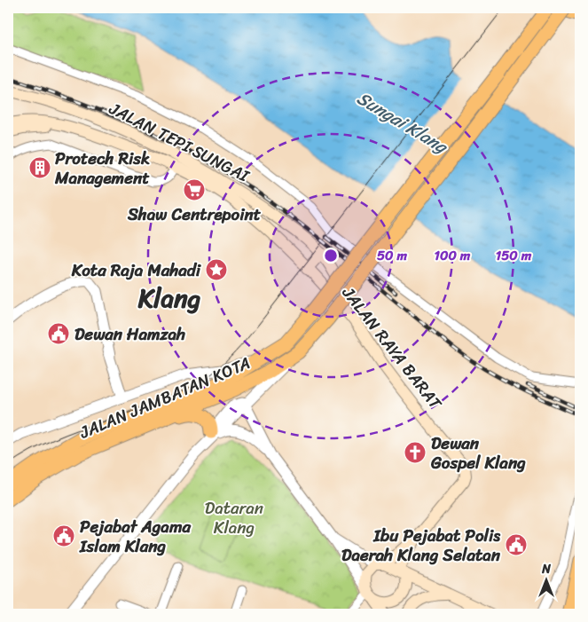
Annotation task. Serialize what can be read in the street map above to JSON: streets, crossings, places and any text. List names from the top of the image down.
{
  "streets": {
    "highway": ["JALAN JAMBATAN KOTA"],
    "main road": ["JALAN TEPI SUNGAI", "JALAN RAYA BARAT"]
  },
  "crossings": [
    ["JALAN TEPI SUNGAI", "JALAN RAYA BARAT"]
  ],
  "districts": ["Klang"],
  "water": ["Sungai Klang"],
  "parks": ["Dataran Klang"],
  "places": {
    "building": ["Protech Risk Management"],
    "supermarket": ["Shaw Centrepoint"],
    "place": ["Kota Raja Mahadi"],
    "public building": ["Dewan Hamzah", "Pejabat Agama Islam Klang", "Ibu Pejabat Polis Daerah Klang Selatan"],
    "church": ["Dewan Gospel Klang"]
  },
  "north": "top",
  "rings": ["50 m", "100 m", "150 m"]
}
